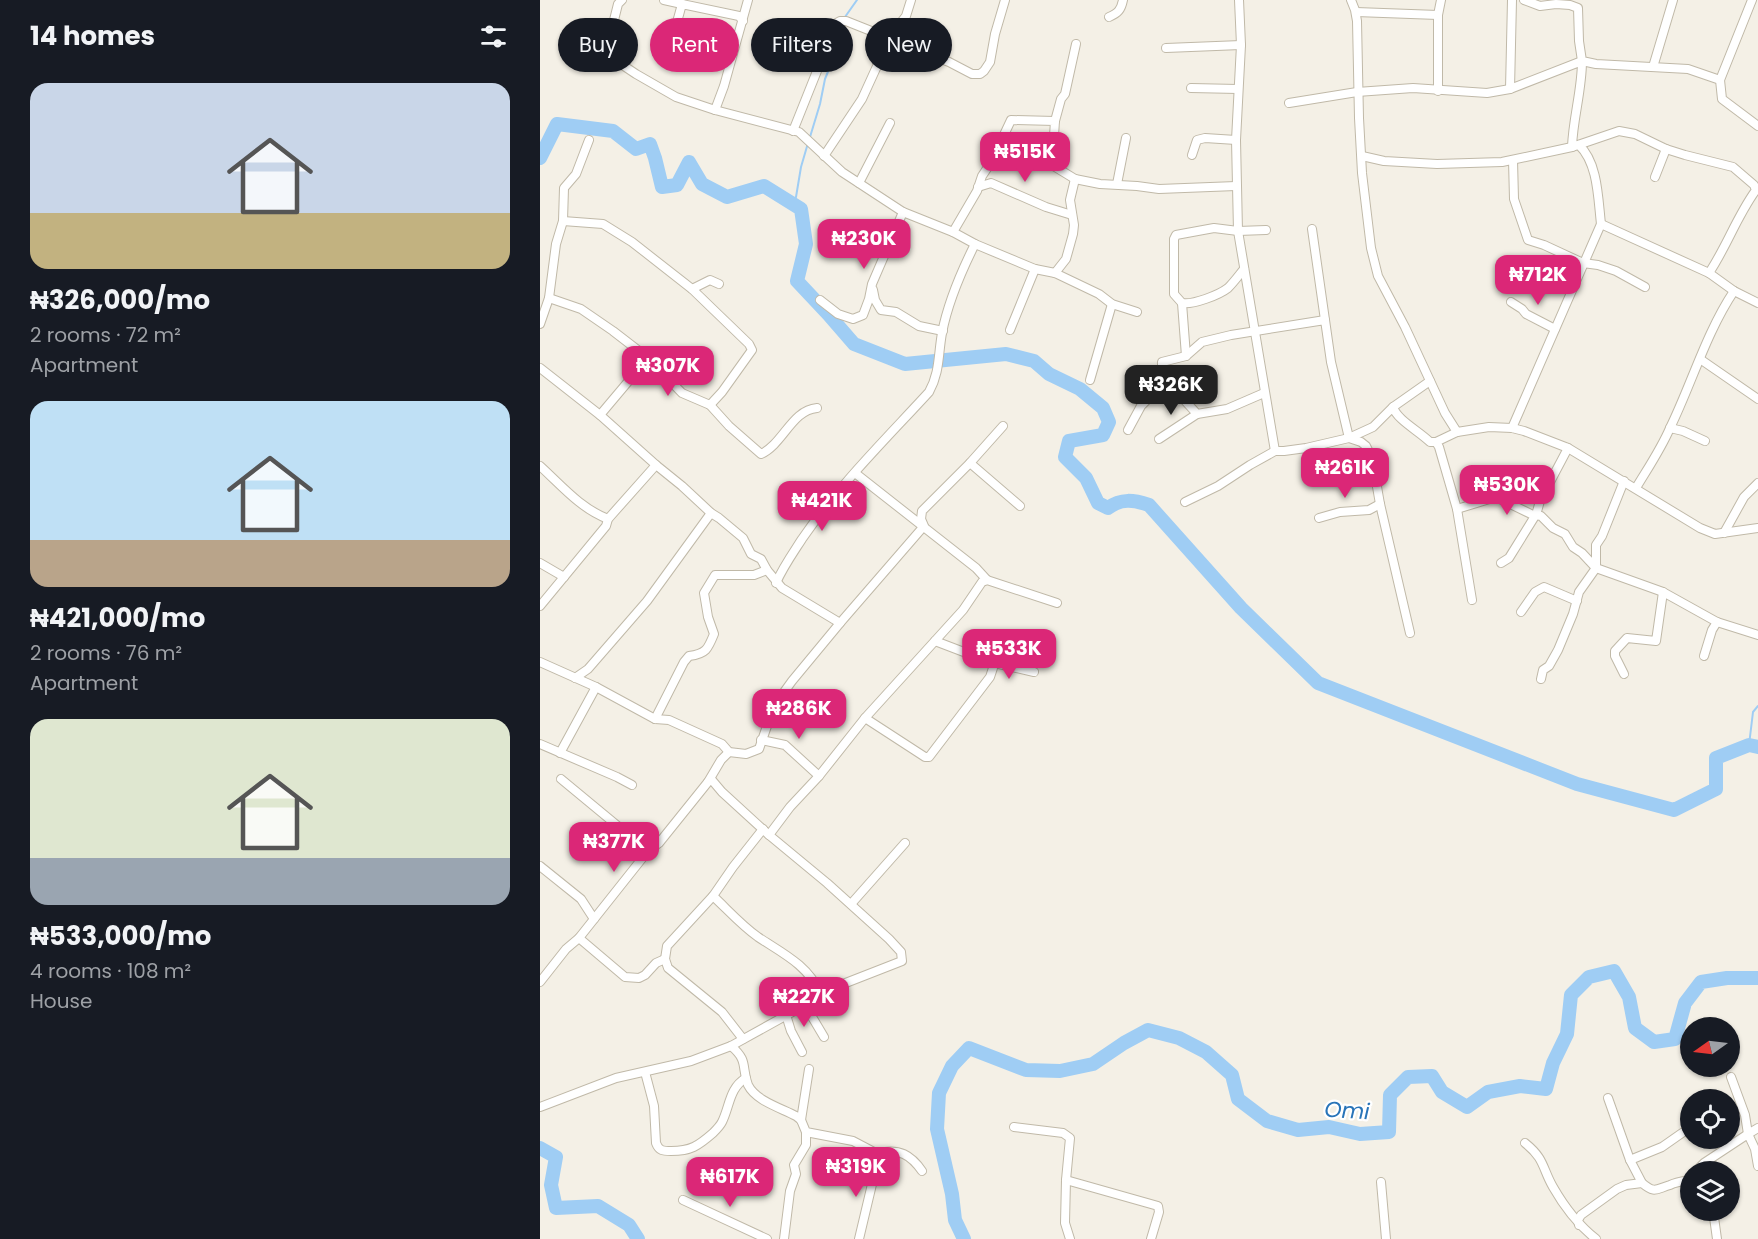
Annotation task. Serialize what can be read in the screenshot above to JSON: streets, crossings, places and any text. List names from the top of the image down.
{
  "water": ["Omi"],
  "north": "left",
  "page": {
    "heading": "14 homes",
    "chip": [
      "Buy",
      "Rent",
      "Filters",
      "New"
    ],
    "list": [
      {
        "name": "₦326,000/mo",
        "note": "2 rooms · 72 m² · Apartment"
      },
      {
        "name": "₦421,000/mo",
        "note": "2 rooms · 76 m² · Apartment"
      },
      {
        "name": "₦533,000/mo",
        "note": "4 rooms · 108 m² · House"
      }
    ],
    "price": [
      "₦515K",
      "₦230K",
      "₦712K",
      "₦307K",
      "₦326K",
      "₦261K",
      "₦530K",
      "₦421K",
      "₦533K",
      "₦286K",
      "₦377K",
      "₦227K",
      "₦319K",
      "₦617K"
    ]
  }
}
